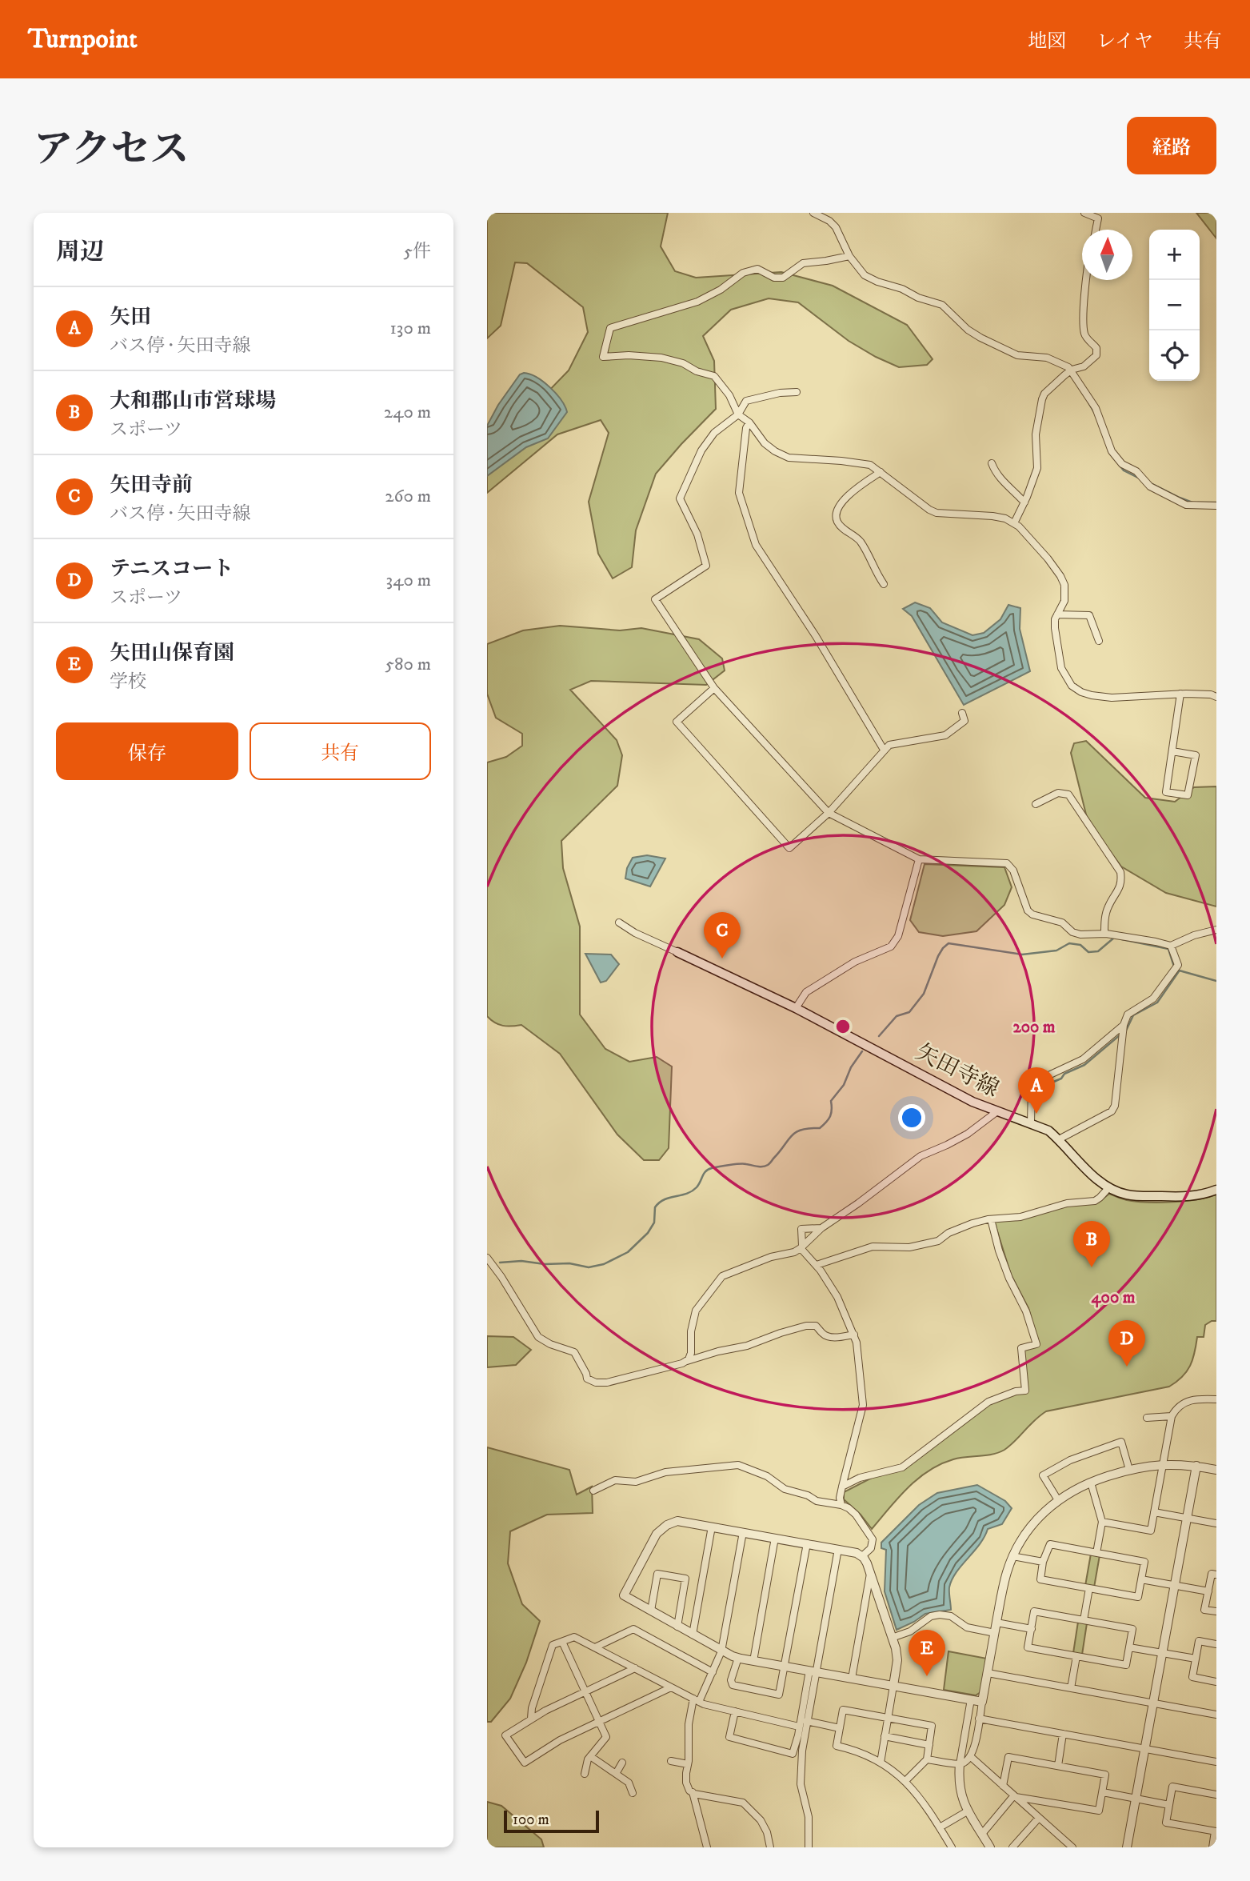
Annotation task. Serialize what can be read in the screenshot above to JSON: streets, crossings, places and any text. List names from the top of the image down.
{
  "streets": {
    "main road": ["矢田寺線"]
  },
  "scale_bar": "100 m",
  "north": "top",
  "page": {
    "header": "Turnpoint",
    "nav": ["地図", "レイヤ", "共有"],
    "title": "アクセス",
    "buttons": [
      "経路",
      ["保存", "共有"]
    ],
    "heading": ["周辺", "5件"],
    "map_buttons": ["+", "−"],
    "list": [
      {
        "mark": "A",
        "name": "矢田",
        "note": "バス停 · 矢田寺線",
        "value": "130 m"
      },
      {
        "mark": "B",
        "name": "大和郡山市営球場",
        "note": "スポーツ",
        "value": "240 m"
      },
      {
        "mark": "C",
        "name": "矢田寺前",
        "note": "バス停 · 矢田寺線",
        "value": "260 m"
      },
      {
        "mark": "D",
        "name": "テニスコート",
        "note": "スポーツ",
        "value": "340 m"
      },
      {
        "mark": "E",
        "name": "矢田山保育園",
        "note": "学校",
        "value": "580 m"
      }
    ],
    "pins": [
      "C",
      "A",
      "B",
      "D",
      "E"
    ],
    "scale": "100 m"
  },
  "rings": ["200 m", "400 m"]
}
